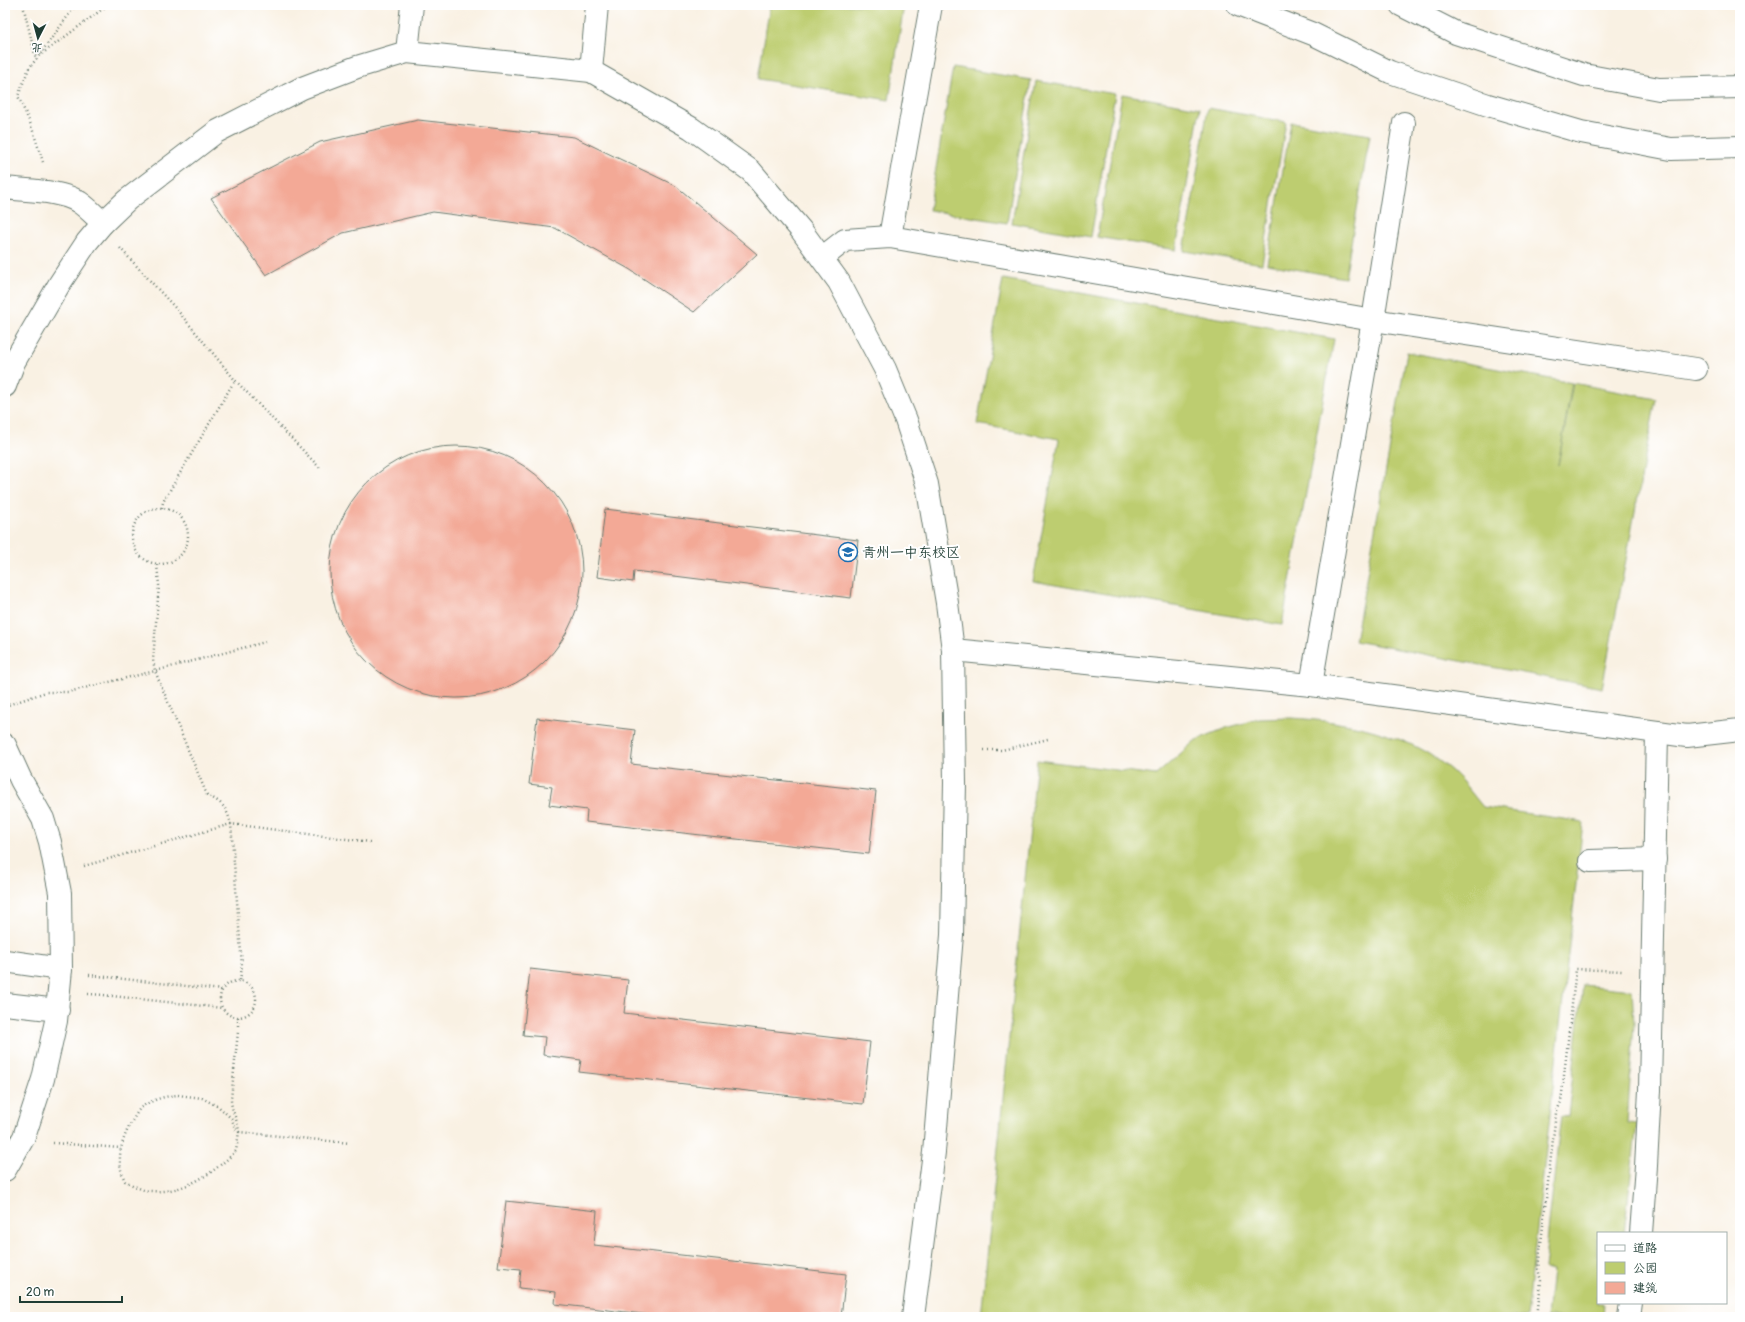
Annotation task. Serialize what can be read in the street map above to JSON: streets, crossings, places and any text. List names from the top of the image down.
{
  "places": {
    "school or university": ["青州一中东校区"]
  },
  "legend": ["道路", "公园", "建筑"],
  "scale_bar": "20 m",
  "north": "bottom"
}
